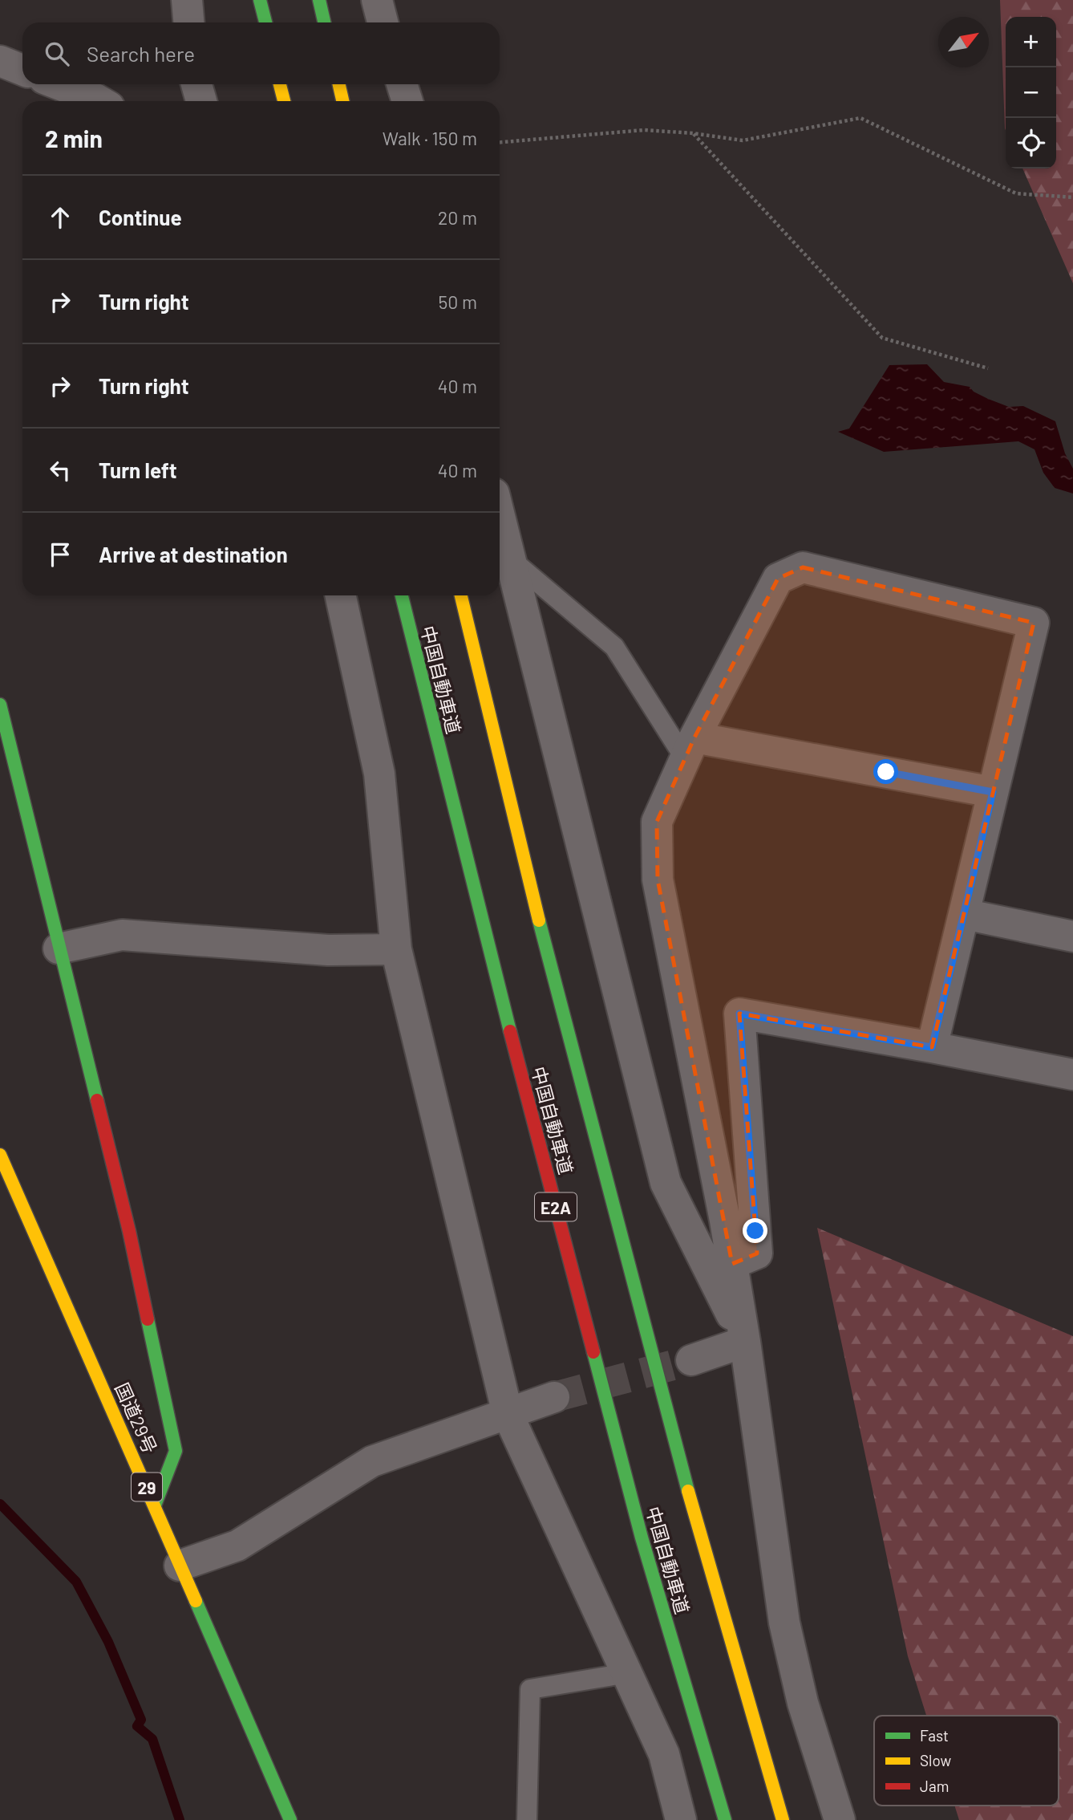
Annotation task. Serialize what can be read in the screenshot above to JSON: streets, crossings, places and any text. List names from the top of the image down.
{
  "streets": {
    "main road": [
      "中国自動車道",
      "E2A",
      "国道29号",
      "29"
    ]
  },
  "legend": ["Fast", "Slow", "Jam"],
  "north": "top right",
  "page": {
    "map_buttons": ["+", "−"],
    "search": "Search here",
    "heading": ["2 min", "Walk · 150 m"],
    "list": [
      ["Continue", "20 m"],
      ["Turn right", "50 m"],
      ["Turn right", "40 m"],
      ["Turn left", "40 m"],
      "Arrive at destination"
    ]
  }
}
